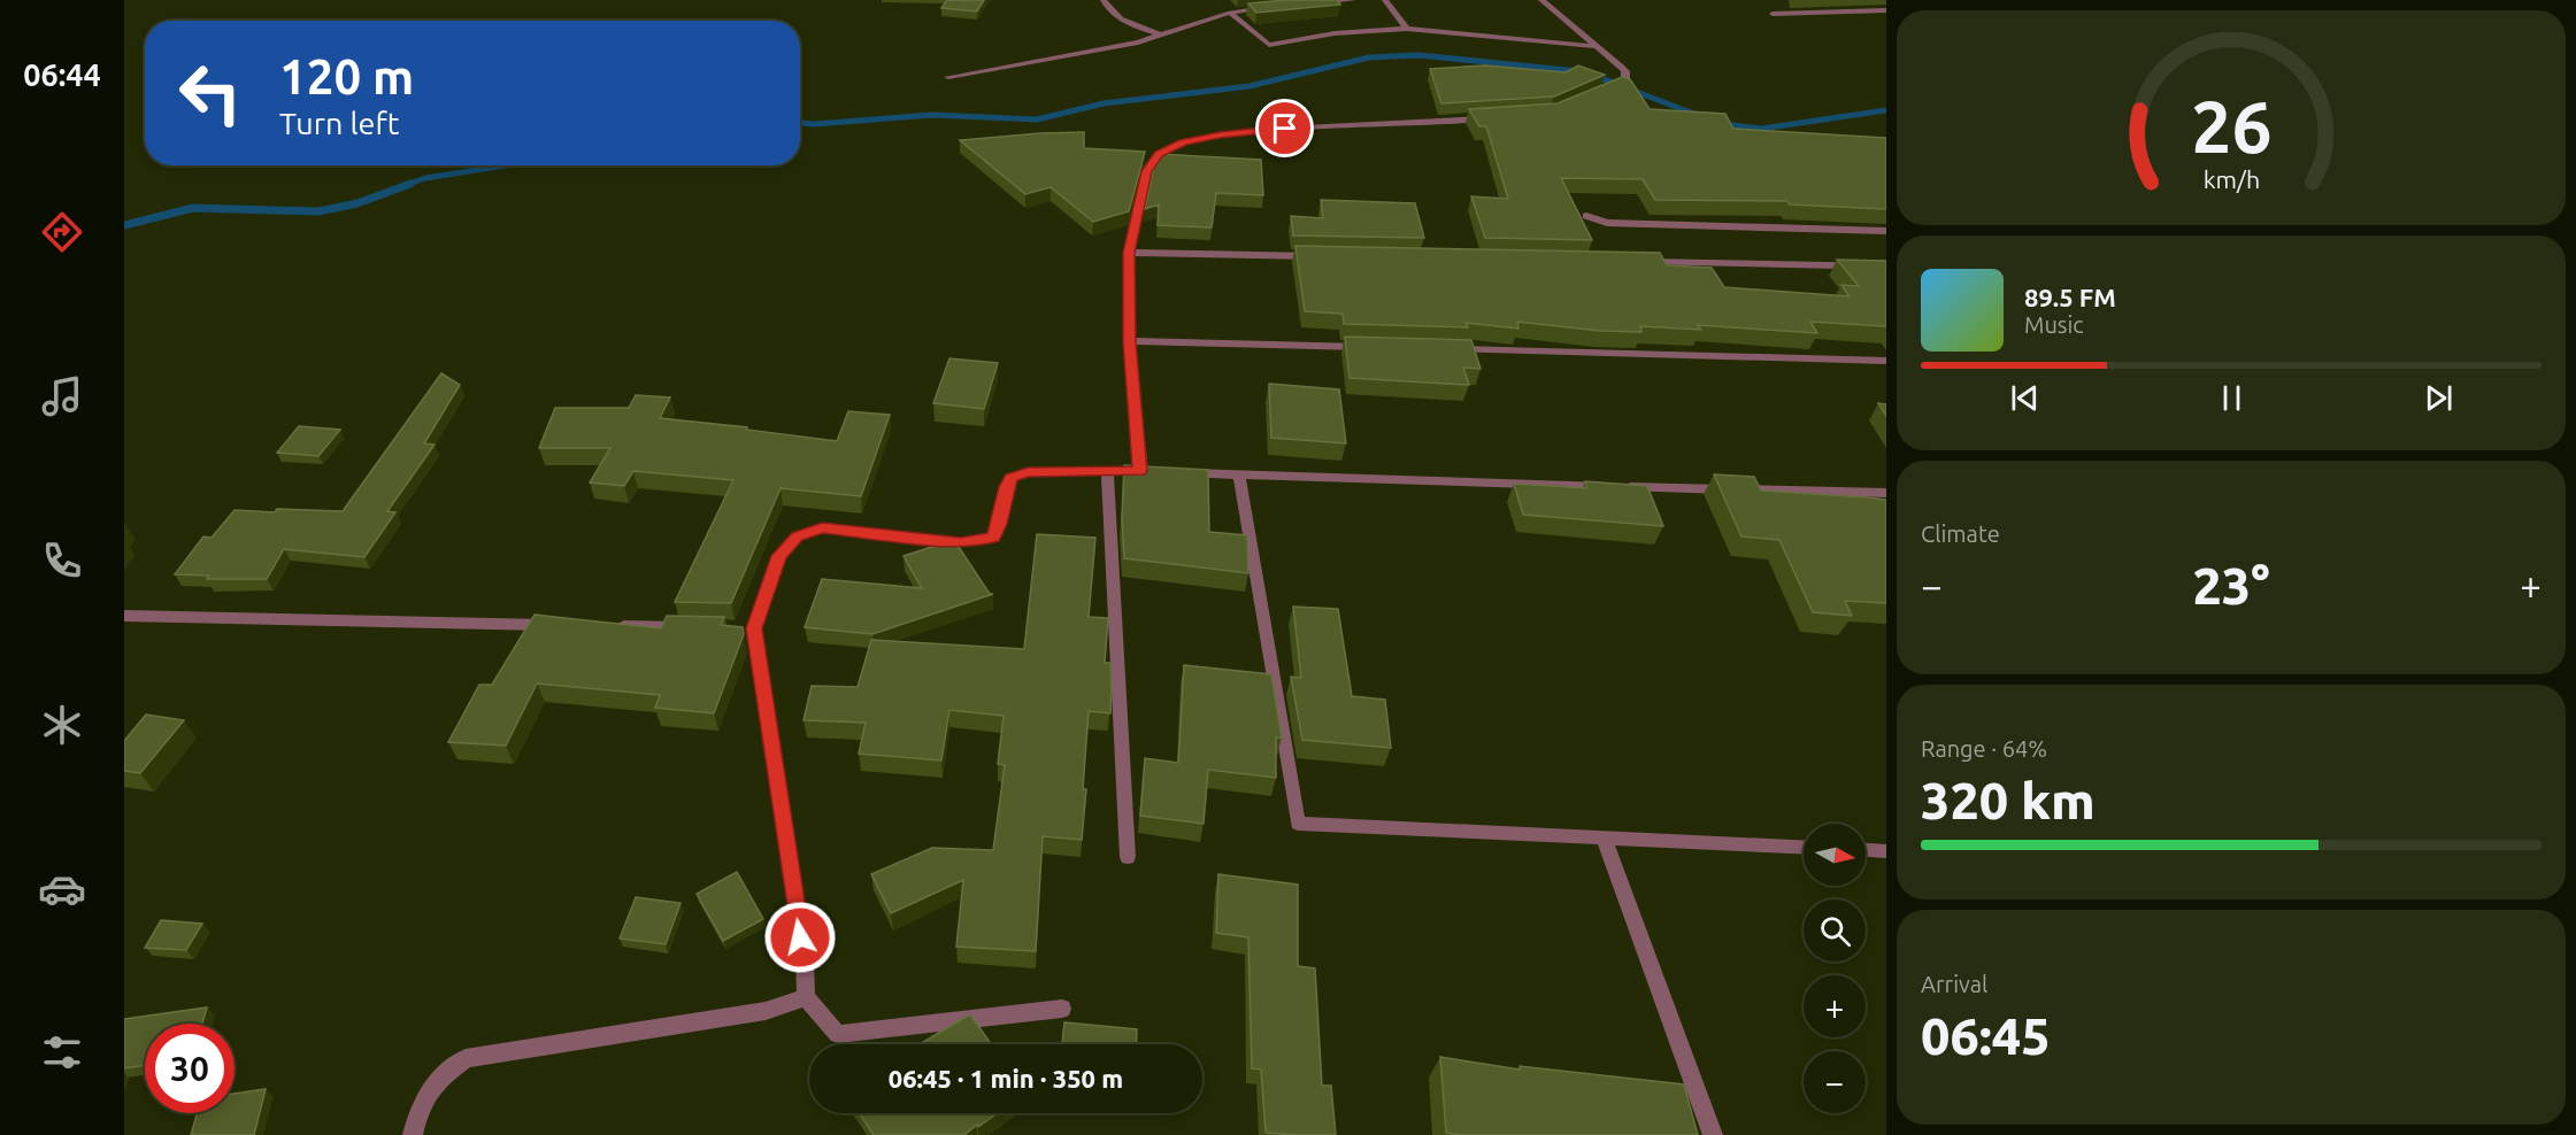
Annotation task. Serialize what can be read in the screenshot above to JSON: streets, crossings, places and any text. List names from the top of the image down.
{
  "north": "right",
  "page": {
    "tabs": "06:44",
    "turn": ["120 m", "Turn left"],
    "song": ["89.5 FM", "Music"],
    "tile": [
      "Climate",
      ["Range · 64%", "320 km"],
      ["Arrival", "06:45"]
    ],
    "heat": ["−", "23°", "+"],
    "map_buttons": ["+", "−"],
    "limit": "30",
    "trip": "06:45 · 1 min · 350 m",
    "gauge": ["26", "km/h"]
  }
}
